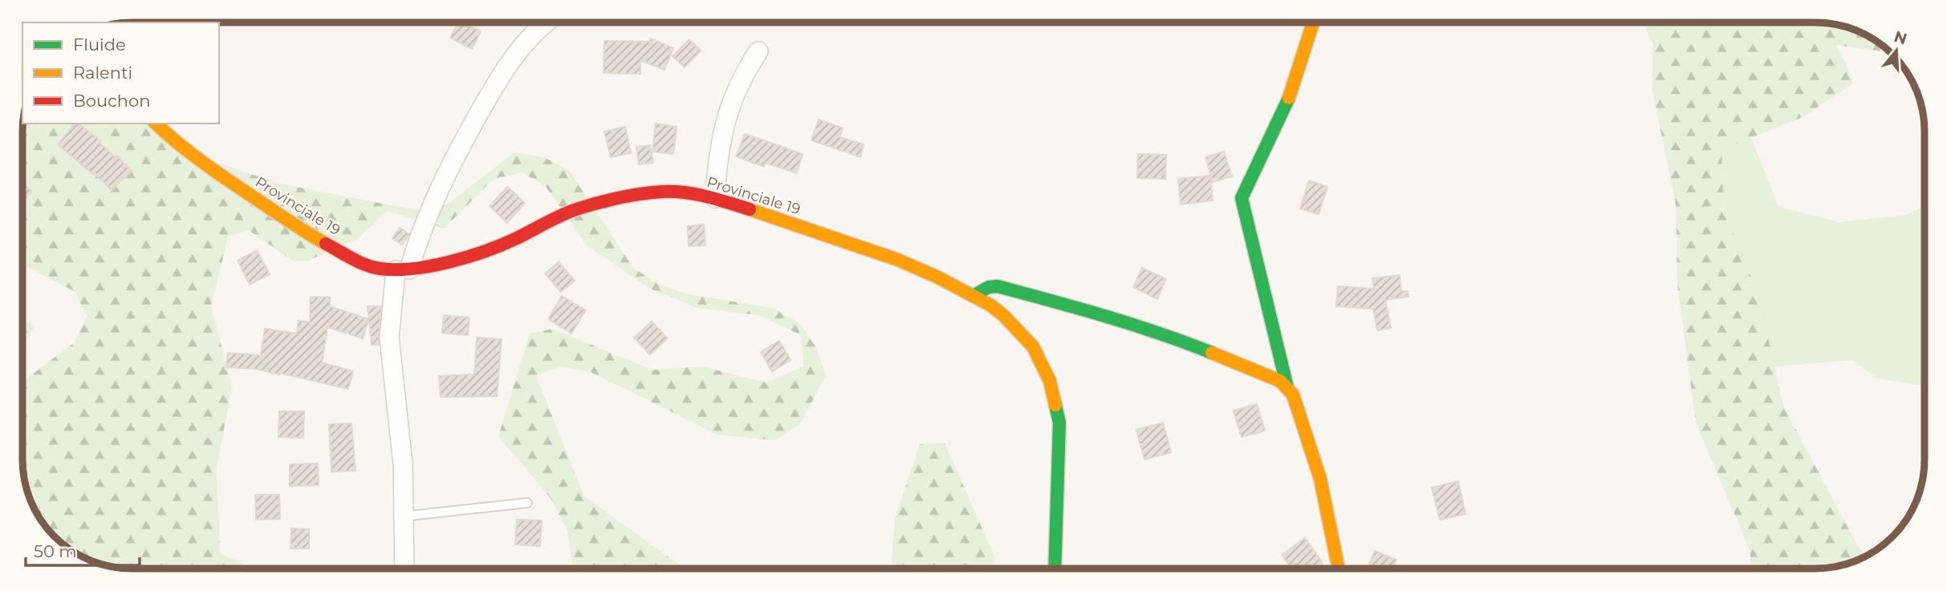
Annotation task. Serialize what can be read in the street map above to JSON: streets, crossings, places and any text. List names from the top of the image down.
{
  "streets": {
    "main road": ["Provinciale 19"]
  },
  "legend": ["Fluide", "Ralenti", "Bouchon"],
  "scale_bar": "50 m",
  "north": "top"
}
